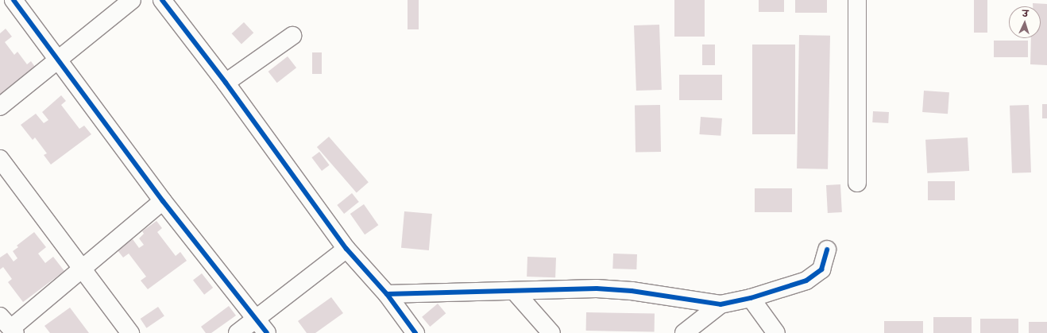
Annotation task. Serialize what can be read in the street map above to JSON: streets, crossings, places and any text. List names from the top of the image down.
{
  "north": "top"
}
